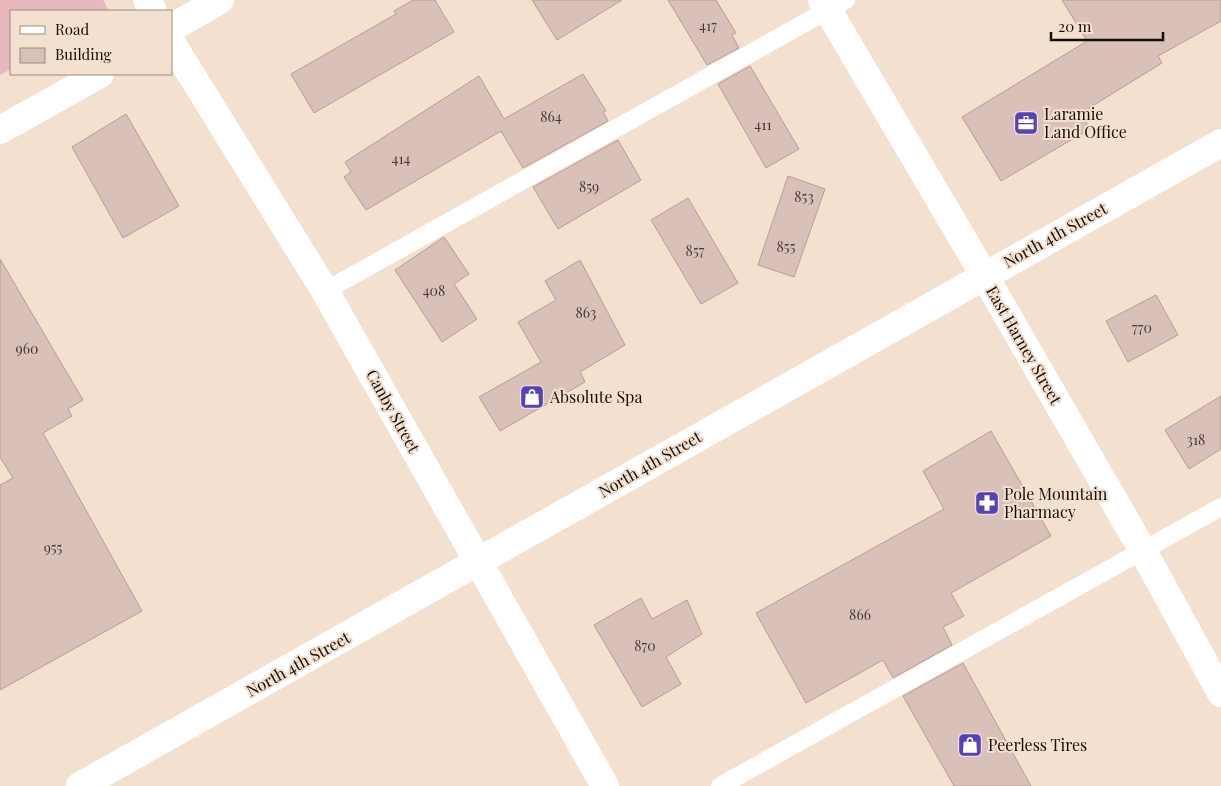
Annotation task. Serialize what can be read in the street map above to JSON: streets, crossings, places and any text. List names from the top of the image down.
{
  "streets": {
    "street": ["North 4th Street", "East Harney Street", "Canby Street"]
  },
  "crossings": [
    ["North 4th Street", "East Harney Street"],
    ["North 4th Street", "Canby Street"]
  ],
  "places": {
    "office": ["Laramie Land Office"],
    "shop": ["Absolute Spa", "Peerless Tires"],
    "pharmacy": ["Pole Mountain Pharmacy"]
  },
  "house_numbers": [
    "417",
    "864",
    "411",
    "414",
    "859",
    "853",
    "855",
    "857",
    "408",
    "863",
    "770",
    "960",
    "318",
    "955",
    "866",
    "870"
  ],
  "legend": ["Road", "Building"],
  "scale_bar": "20 m"
}
